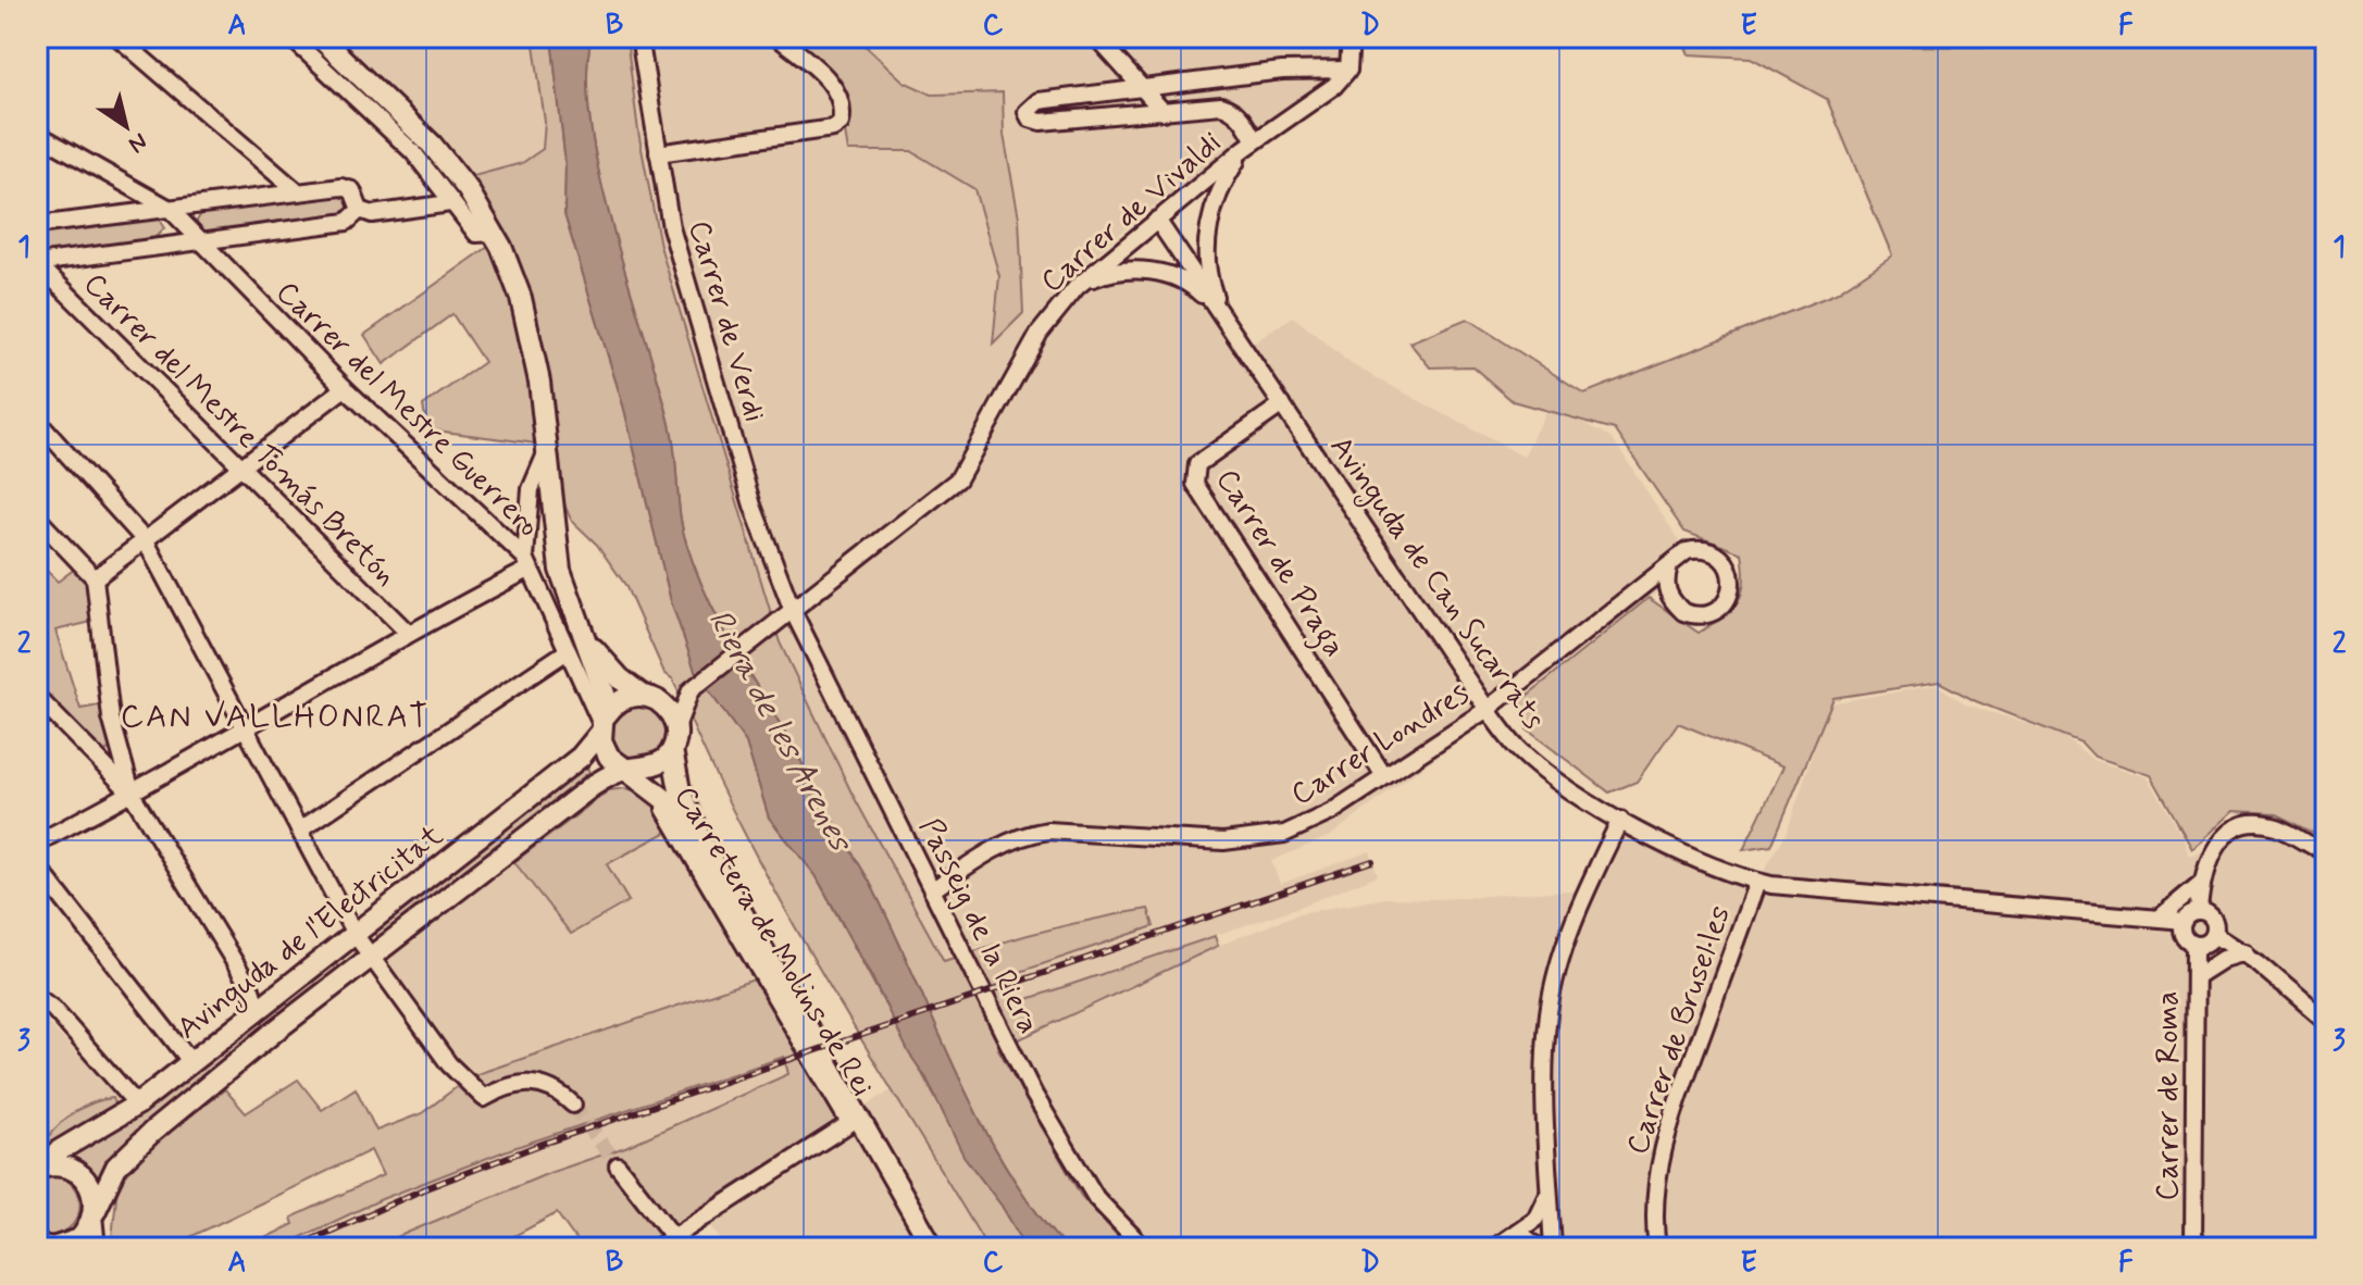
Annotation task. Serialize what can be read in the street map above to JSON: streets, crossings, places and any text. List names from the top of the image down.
{
  "streets": {
    "main road": ["Avinguda de l'Electricitat", "Carretera de Molins de Rei"],
    "street": [
      "Carrer de Vivaldi",
      "Carrer de Verdi",
      "Carrer del Mestre Guerrero",
      "Carrer del Mestre Tomás Bretón",
      "Carrer de Praga",
      "Avinguda de Can Sucarrats",
      "Carrer Londres",
      "Passeig de la Riera",
      "Carrer de Brusel·les",
      "Carrer de Roma"
    ]
  },
  "crossings": [
    ["Carrer de Vivaldi", "Carrer de Verdi"],
    ["Carrer de Vivaldi", "Carrer del Mestre Guerrero"],
    ["Carrer de Vivaldi", "Avinguda de Can Sucarrats"],
    ["Carrer de Vivaldi", "Passeig de la Riera"],
    ["Carrer de Vivaldi", "Avinguda de l'Electricitat"],
    ["Carrer de Vivaldi", "Carretera de Molins de Rei"],
    ["Carrer de Verdi", "Passeig de la Riera"],
    ["Carrer del Mestre Guerrero", "Avinguda de l'Electricitat"],
    ["Carrer del Mestre Guerrero", "Carretera de Molins de Rei"],
    ["Carrer de Praga", "Avinguda de Can Sucarrats"],
    ["Carrer de Praga", "Carrer Londres"],
    ["Avinguda de Can Sucarrats", "Carrer Londres"],
    ["Avinguda de Can Sucarrats", "Carrer de Brusel·les"],
    ["Avinguda de Can Sucarrats", "Carrer de Roma"],
    ["Carrer Londres", "Passeig de la Riera"],
    ["Avinguda de l'Electricitat", "Carretera de Molins de Rei"]
  ],
  "districts": ["CAN VALLHONRAT"],
  "water": ["Riera de les Arenes"],
  "north": "bottom right",
  "grid": {
    "columns": [
      "A",
      "B",
      "C",
      "D",
      "E",
      "F"
    ],
    "rows": ["1", "2", "3"]
  }
}
